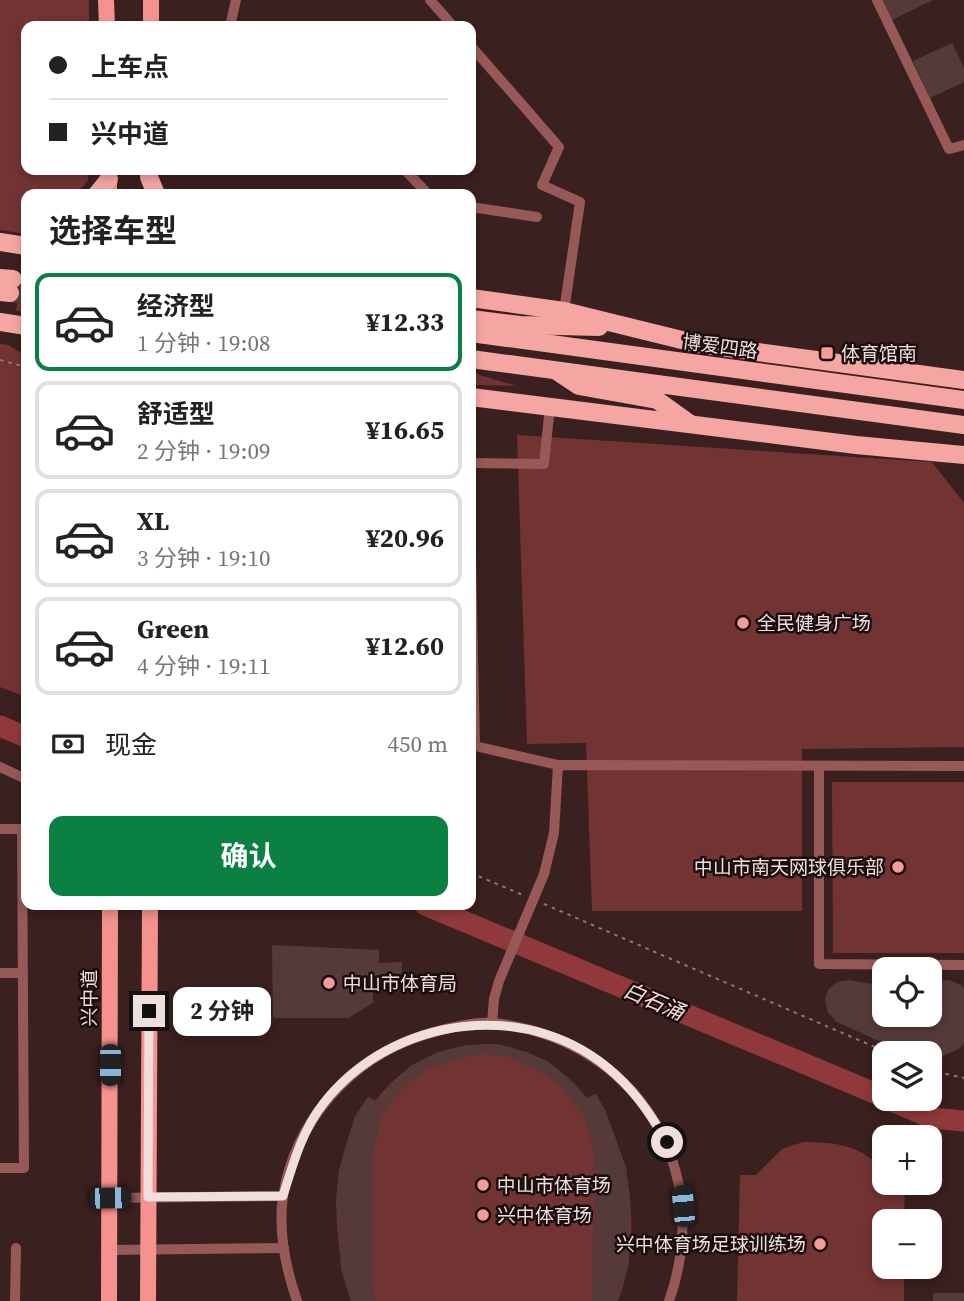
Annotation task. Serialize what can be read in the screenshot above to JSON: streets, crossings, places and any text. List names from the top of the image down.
{
  "streets": {
    "highway": ["博爱四路"],
    "main road": ["兴中道"]
  },
  "water": ["白石涌"],
  "places": {
    "transit": ["体育馆南"],
    "other": [
      "全民健身广场",
      "中山市南天网球俱乐部",
      "中山市体育局",
      "中山市体育场",
      "兴中体育场",
      "兴中体育场足球训练场"
    ]
  },
  "page": {
    "banner": ["上车点", "兴中道"],
    "heading": "选择车型",
    "list": [
      {
        "name": "经济型",
        "note": "1 分钟 · 19:08",
        "value": "¥12.33"
      },
      {
        "name": "舒适型",
        "note": "2 分钟 · 19:09",
        "value": "¥16.65"
      },
      {
        "name": "XL",
        "note": "3 分钟 · 19:10",
        "value": "¥20.96"
      },
      {
        "name": "Green",
        "note": "4 分钟 · 19:11",
        "value": "¥12.60"
      }
    ],
    "pay": ["现金", "450 m"],
    "buttons": "确认",
    "map_buttons": ["+", "−"],
    "bubble": "2 分钟"
  }
}
